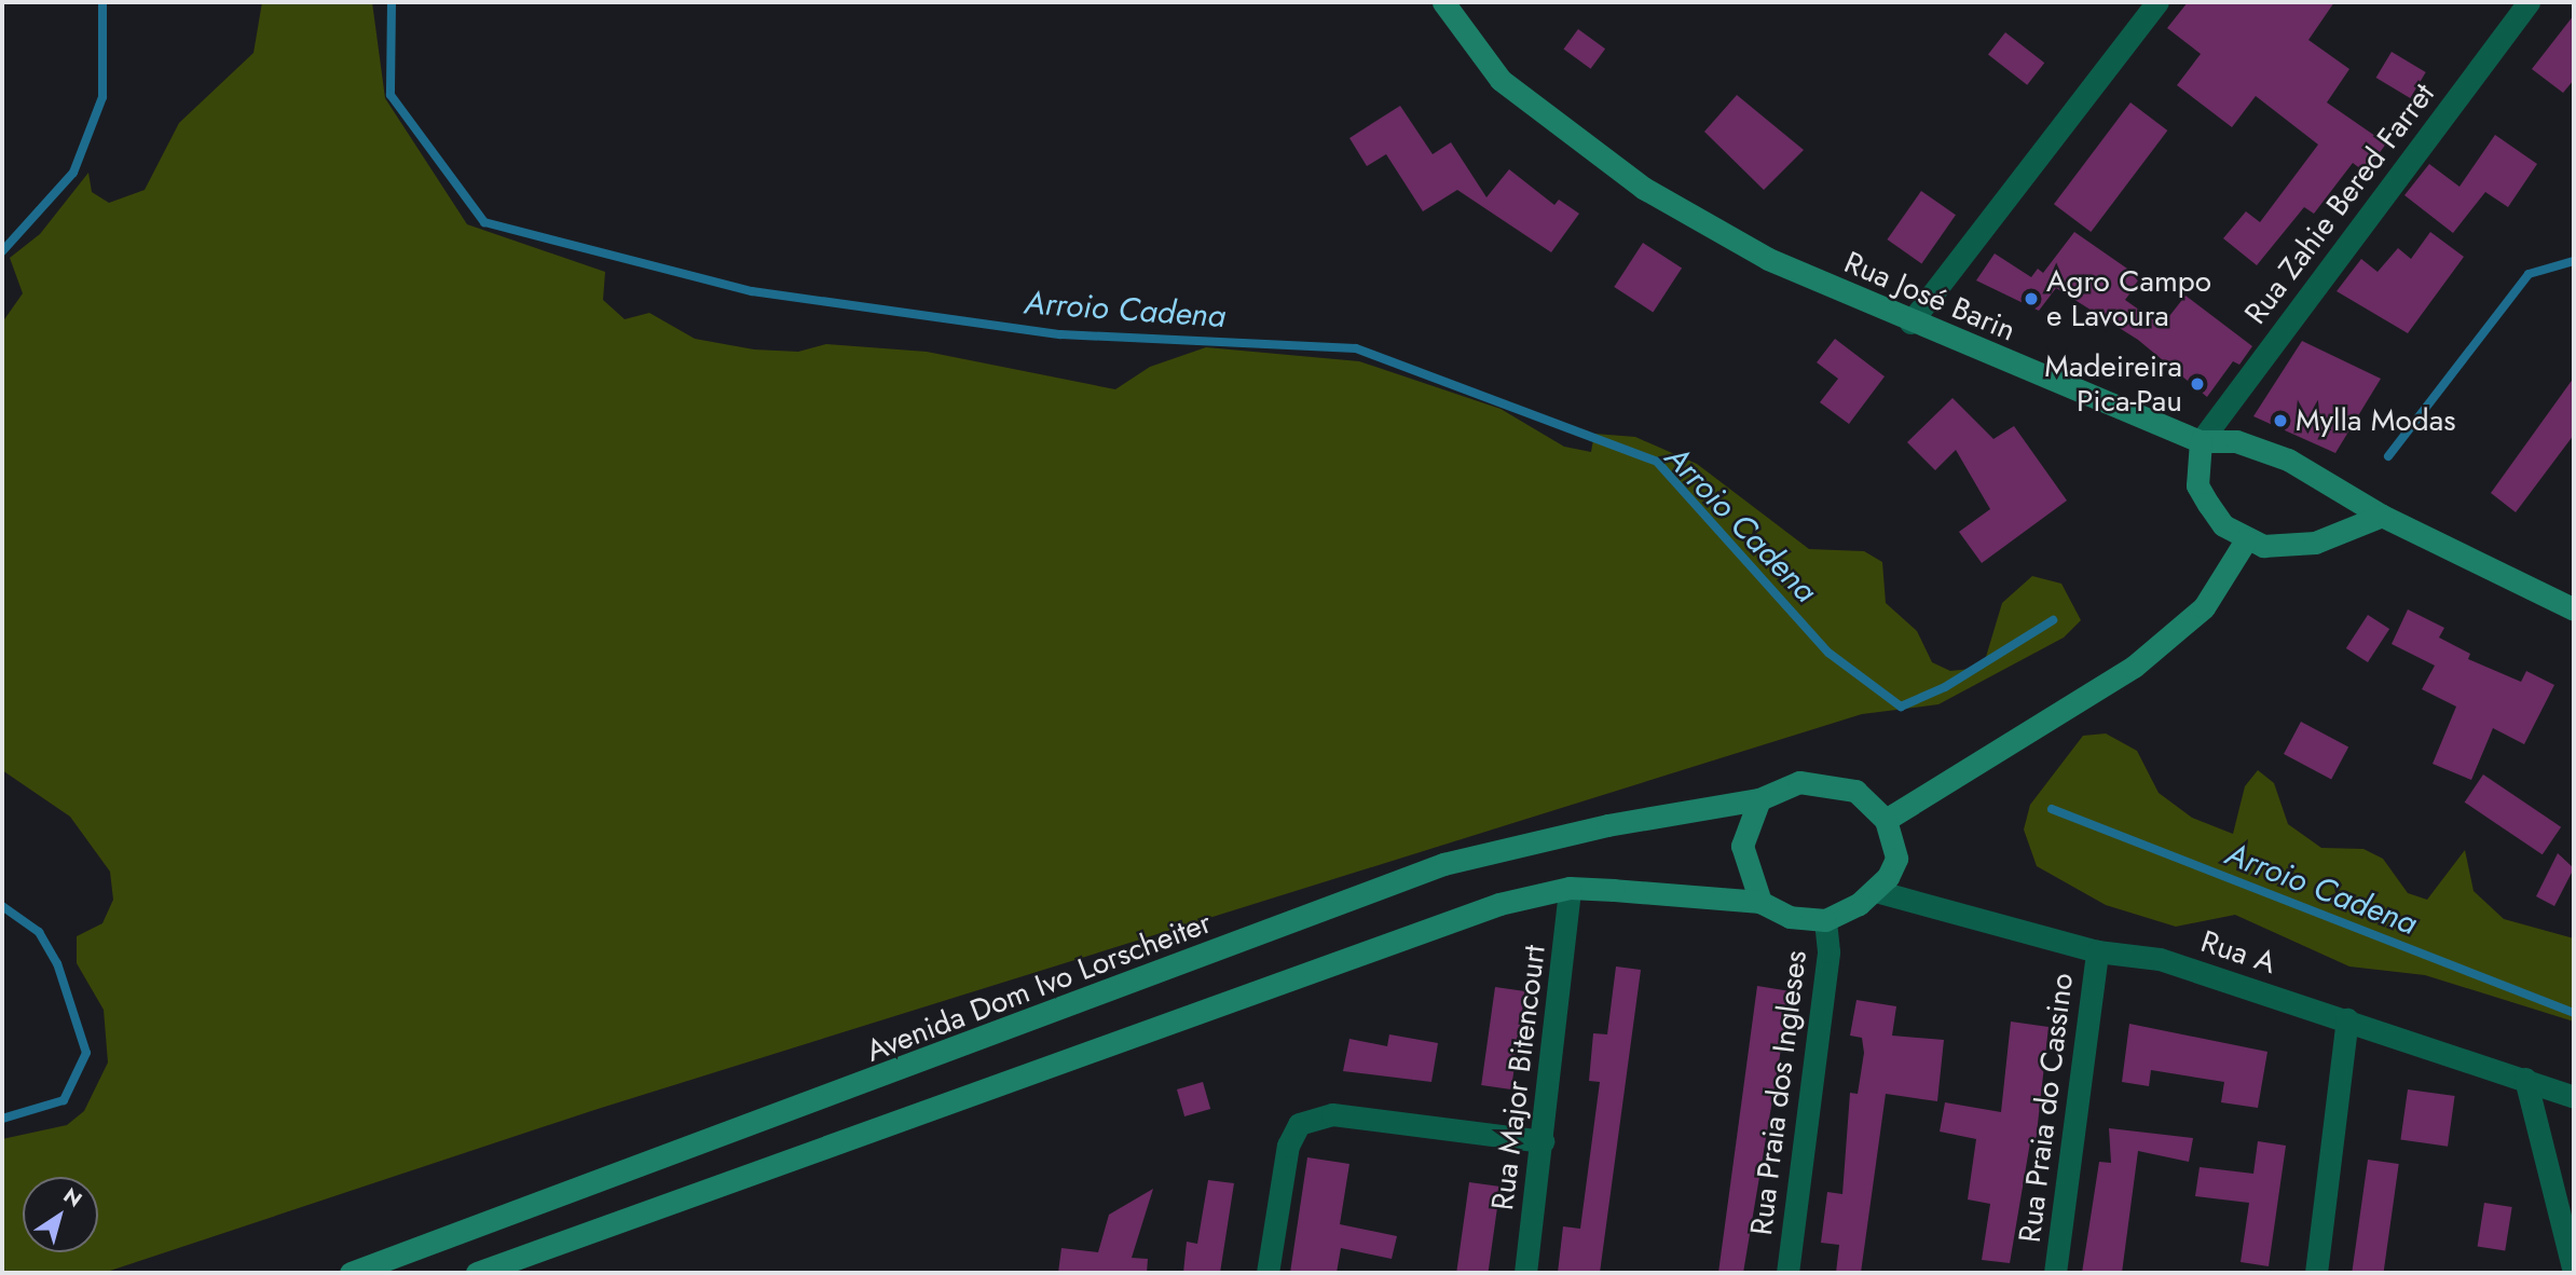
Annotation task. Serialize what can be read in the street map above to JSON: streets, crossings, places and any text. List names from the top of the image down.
{
  "streets": {
    "main road": ["Rua José Barin", "Avenida Dom Ivo Lorscheiter"],
    "street": [
      "Rua Zahie Bered Farret",
      "Rua A",
      "Rua Major Bitencourt",
      "Rua Praia dos Ingleses",
      "Rua Praia do Cassino"
    ]
  },
  "crossings": [
    ["Rua Zahie Bered Farret", "Rua José Barin"],
    ["Rua A", "Avenida Dom Ivo Lorscheiter"],
    ["Rua A", "Rua Praia dos Ingleses"],
    ["Rua A", "Rua Praia do Cassino"],
    ["Avenida Dom Ivo Lorscheiter", "Rua Praia dos Ingleses"]
  ],
  "water": ["Arroio Cadena"],
  "places": ["Agro Campo e Lavoura", "Madeireira Pica-Pau", "Mylla Modas"],
  "north": "top right"
}
